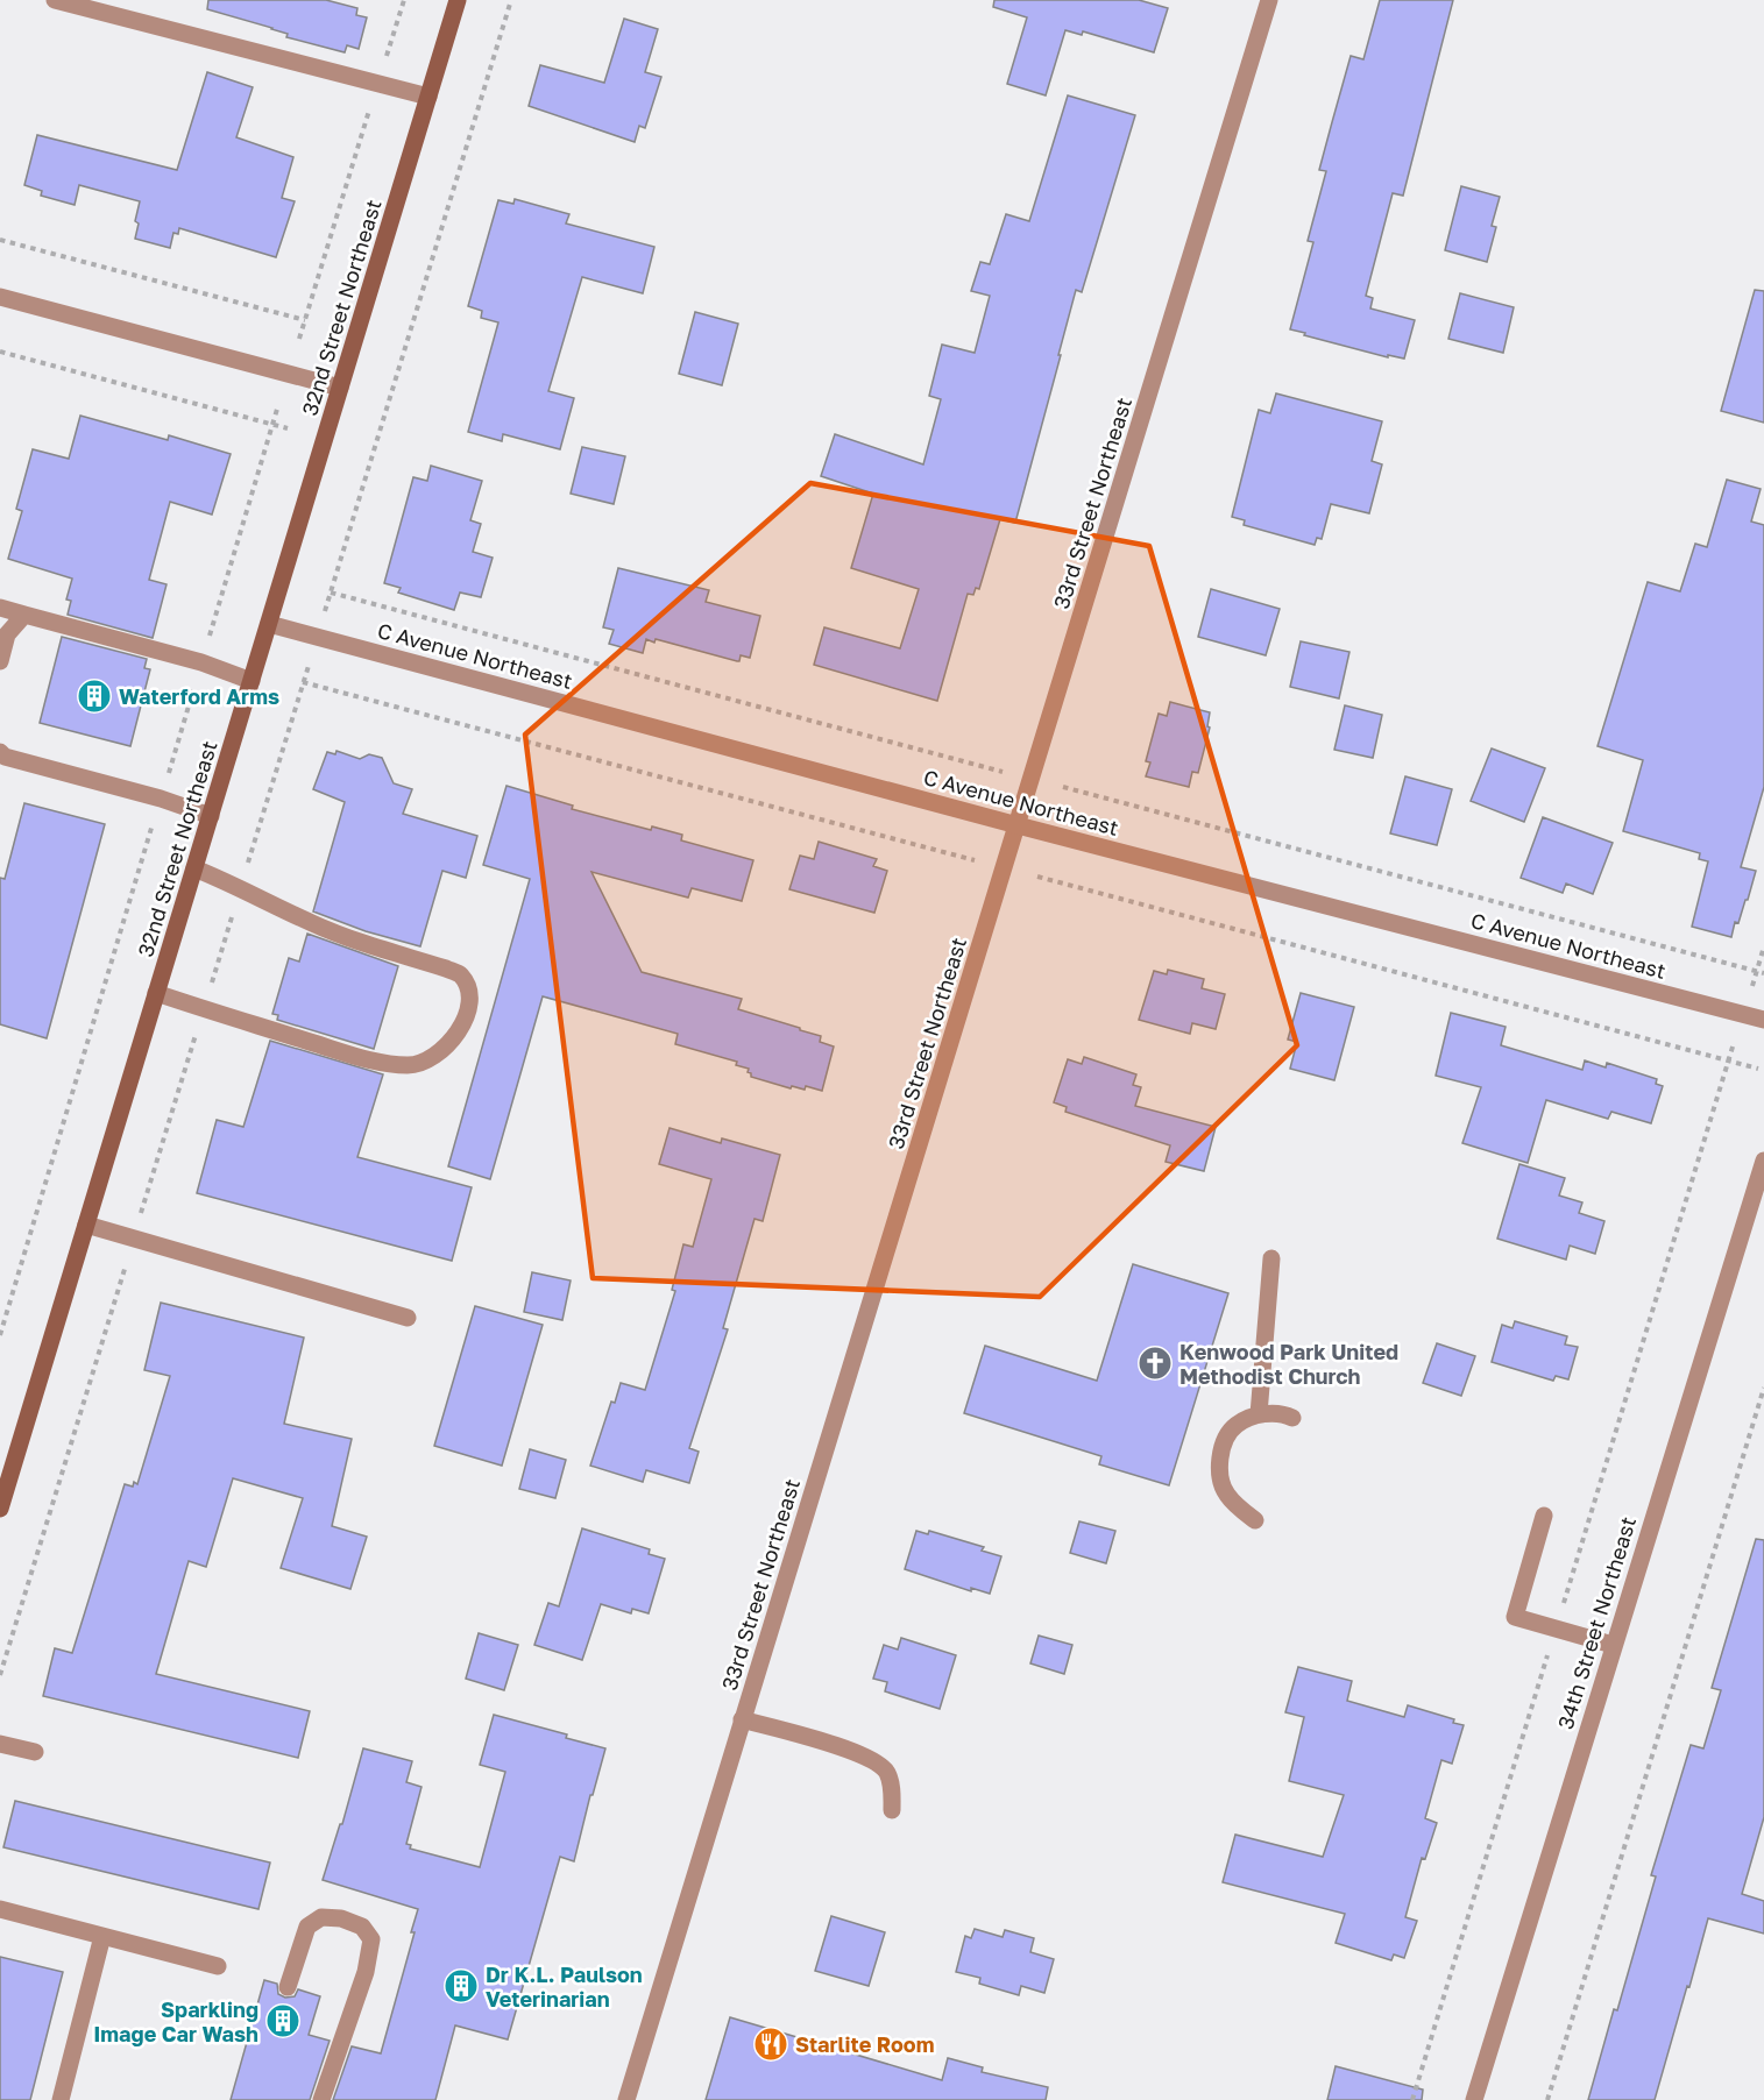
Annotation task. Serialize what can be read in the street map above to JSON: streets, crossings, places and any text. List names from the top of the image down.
{
  "streets": {
    "main road": ["32nd Street Northeast"],
    "street": ["33rd Street Northeast", "C Avenue Northeast", "34th Street Northeast"]
  },
  "crossings": [
    ["32nd Street Northeast", "C Avenue Northeast"],
    ["33rd Street Northeast", "C Avenue Northeast"]
  ],
  "places": {
    "building": ["Waterford Arms", "Dr K.L. Paulson Veterinarian", "Sparkling Image Car Wash"],
    "church": ["Kenwood Park United Methodist Church"],
    "restaurant": ["Starlite Room"]
  }
}
